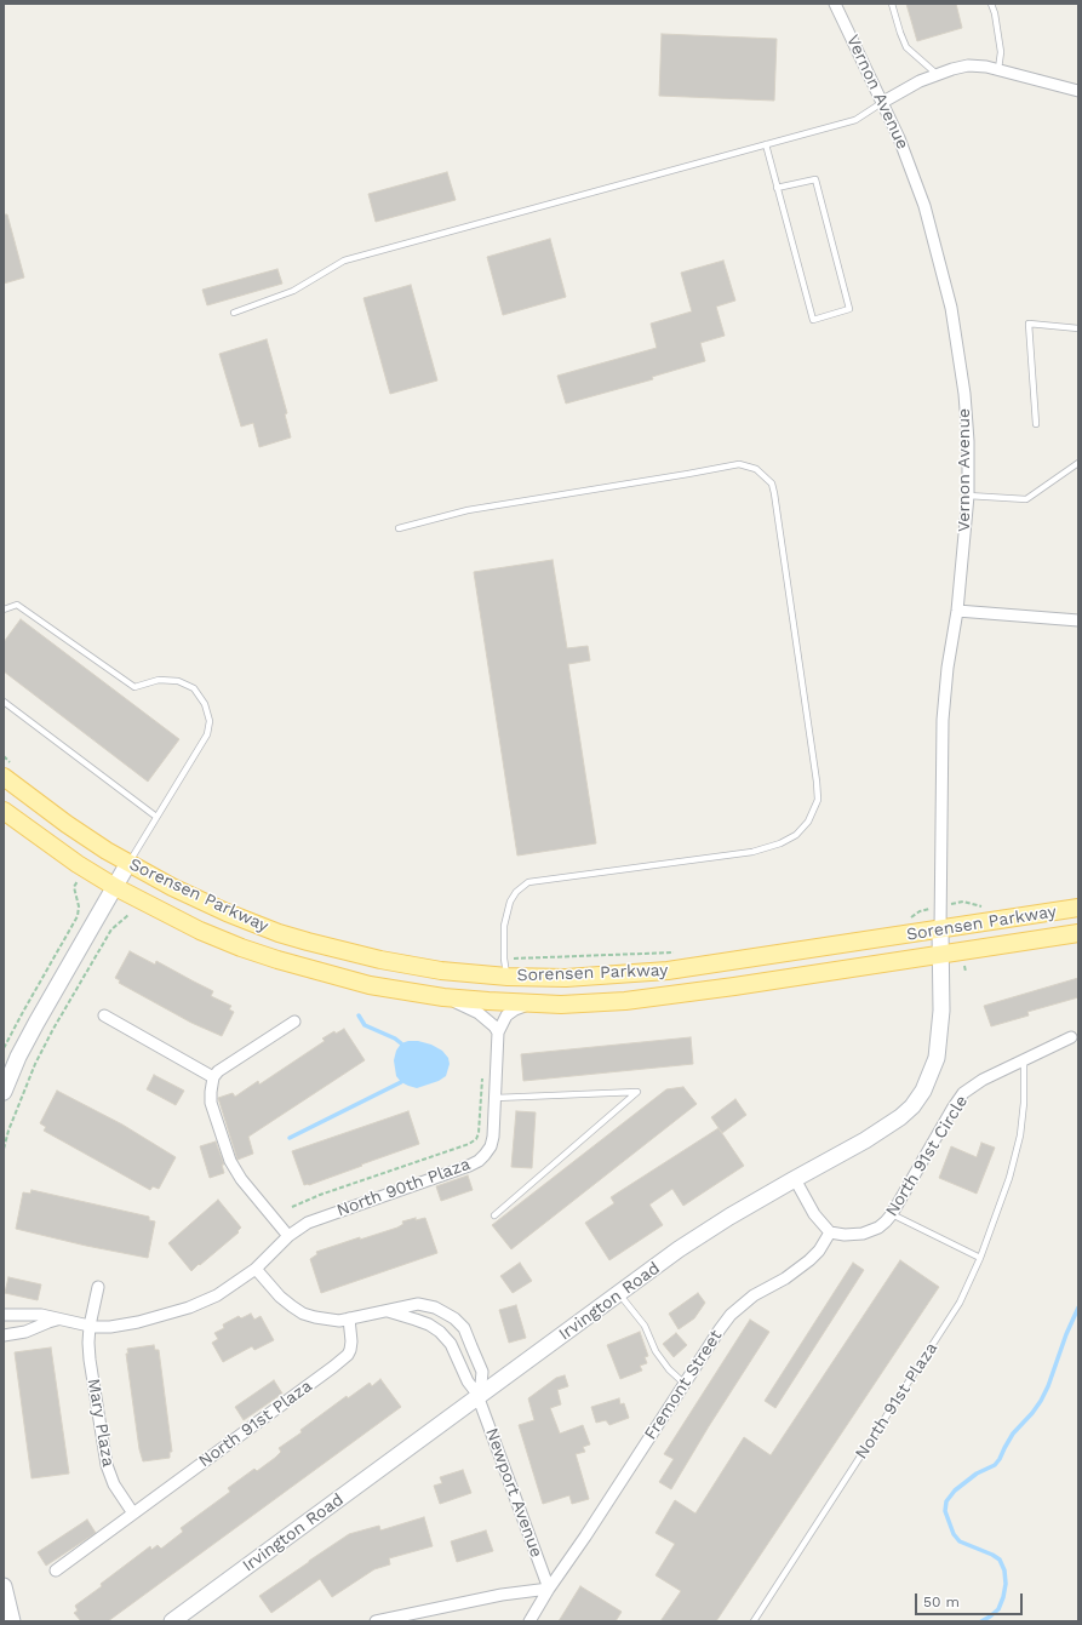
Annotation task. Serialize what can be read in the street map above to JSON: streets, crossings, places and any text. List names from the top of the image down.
{
  "streets": {
    "main road": ["Sorensen Parkway"],
    "street": [
      "Vernon Avenue",
      "North 91st Circle",
      "North 90th Plaza",
      "Irvington Road",
      "Fremont Street",
      "North 91st Plaza",
      "Mary Plaza",
      "Newport Avenue"
    ]
  },
  "crossings": [
    ["Vernon Avenue", "Sorensen Parkway"],
    ["Vernon Avenue", "Irvington Road"],
    ["Sorensen Parkway", "Irvington Road"],
    ["North 91st Circle", "Fremont Street"],
    ["North 91st Circle", "North 91st Plaza"],
    ["Irvington Road", "Newport Avenue"],
    ["Fremont Street", "Newport Avenue"],
    ["North 91st Plaza", "Mary Plaza"]
  ],
  "scale_bar": "50 m"
}
